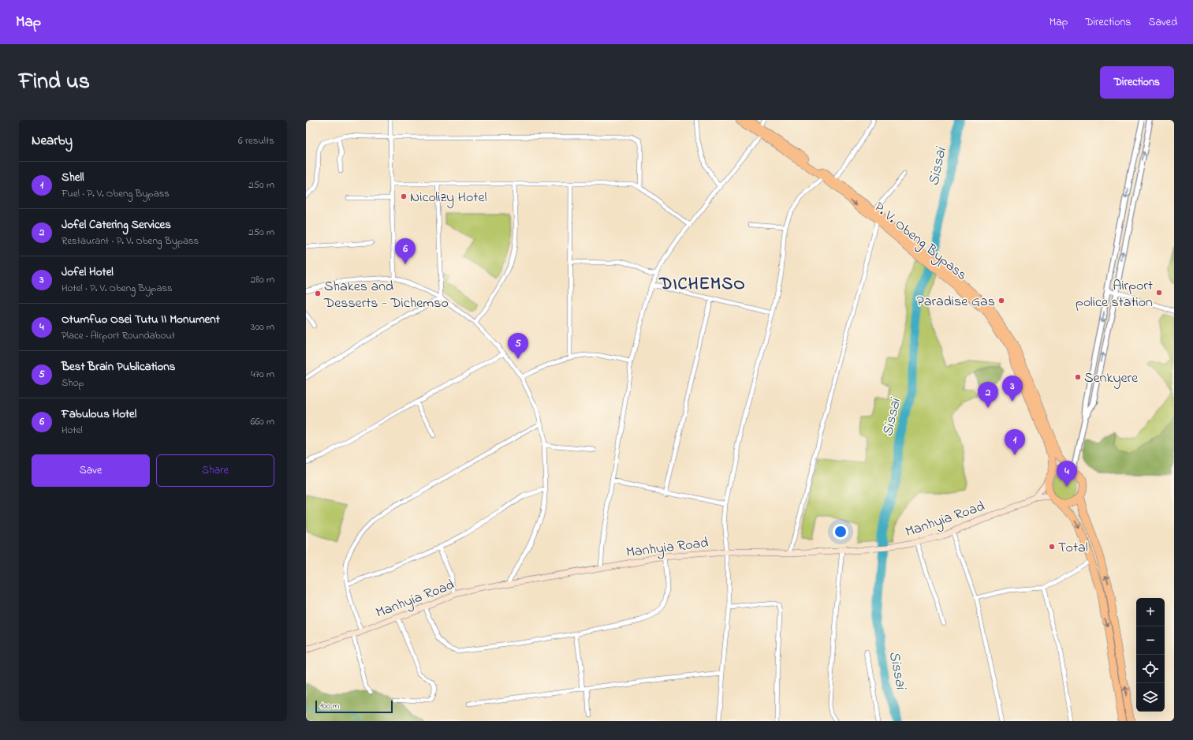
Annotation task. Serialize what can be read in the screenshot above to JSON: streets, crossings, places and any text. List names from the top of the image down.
{
  "streets": {
    "highway": ["P. V. Obeng Bypass"],
    "main road": ["Manhyia Road"]
  },
  "crossings": [
    ["P. V. Obeng Bypass", "Manhyia Road"]
  ],
  "districts": ["DICHEMSO"],
  "water": ["Sissai"],
  "places": [
    "Nicolizy Hotel",
    "Airport police station",
    "Shakes and Desserts - Dichemso",
    "Paradise Gas",
    "Senkyere",
    "Total"
  ],
  "scale_bar": "100 m",
  "page": {
    "header": "Map",
    "nav": ["Map", "Directions", "Saved"],
    "title": "Find us",
    "buttons": [
      "Directions",
      ["Save", "Share"]
    ],
    "heading": ["Nearby", "6 results"],
    "list": [
      {
        "mark": "1",
        "name": "Shell",
        "note": "Fuel · P. V. Obeng Bypass",
        "value": "250 m"
      },
      {
        "mark": "2",
        "name": "Jofel Catering Services",
        "note": "Restaurant · P. V. Obeng Bypass",
        "value": "250 m"
      },
      {
        "mark": "3",
        "name": "Jofel Hotel",
        "note": "Hotel · P. V. Obeng Bypass",
        "value": "280 m"
      },
      {
        "mark": "4",
        "name": "Otumfuo Osei Tutu II Monument",
        "note": "Place · Airport Roundabout",
        "value": "300 m"
      },
      {
        "mark": "5",
        "name": "Best Brain Publications",
        "note": "Shop",
        "value": "470 m"
      },
      {
        "mark": "6",
        "name": "Fabulous Hotel",
        "note": "Hotel",
        "value": "660 m"
      }
    ],
    "pins": [
      "6",
      "5",
      "3",
      "2",
      "1",
      "4"
    ],
    "map_buttons": ["+", "−"],
    "scale": "100 m"
  }
}
